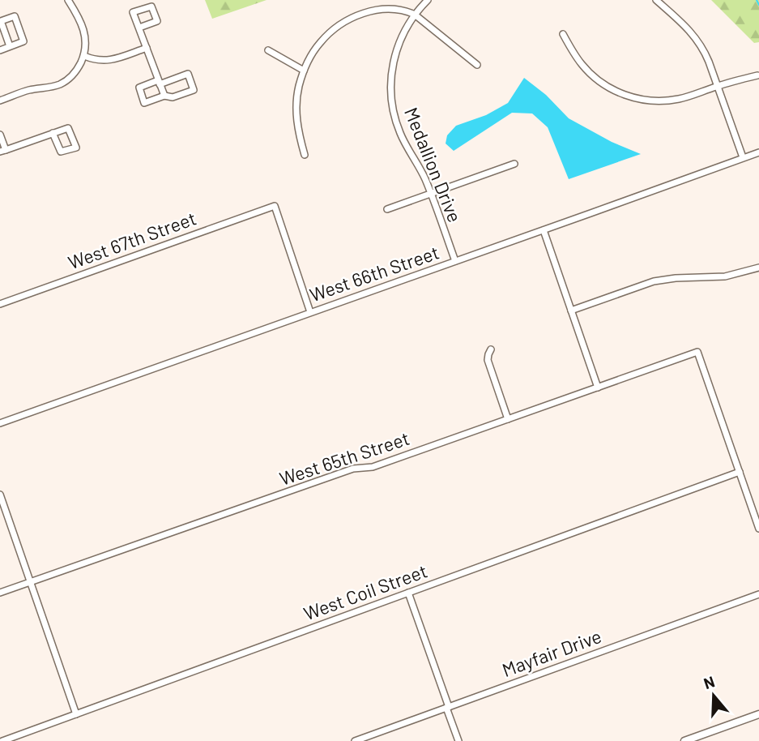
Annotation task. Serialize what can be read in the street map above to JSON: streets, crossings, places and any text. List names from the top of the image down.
{
  "streets": {
    "street": [
      "Medallion Drive",
      "West 67th Street",
      "West 66th Street",
      "West 65th Street",
      "West Coil Street",
      "Mayfair Drive"
    ]
  },
  "crossings": [
    ["Medallion Drive", "West 66th Street"],
    ["West 67th Street", "West 66th Street"],
    ["West 65th Street", "West Coil Street"]
  ],
  "north": "top"
}
